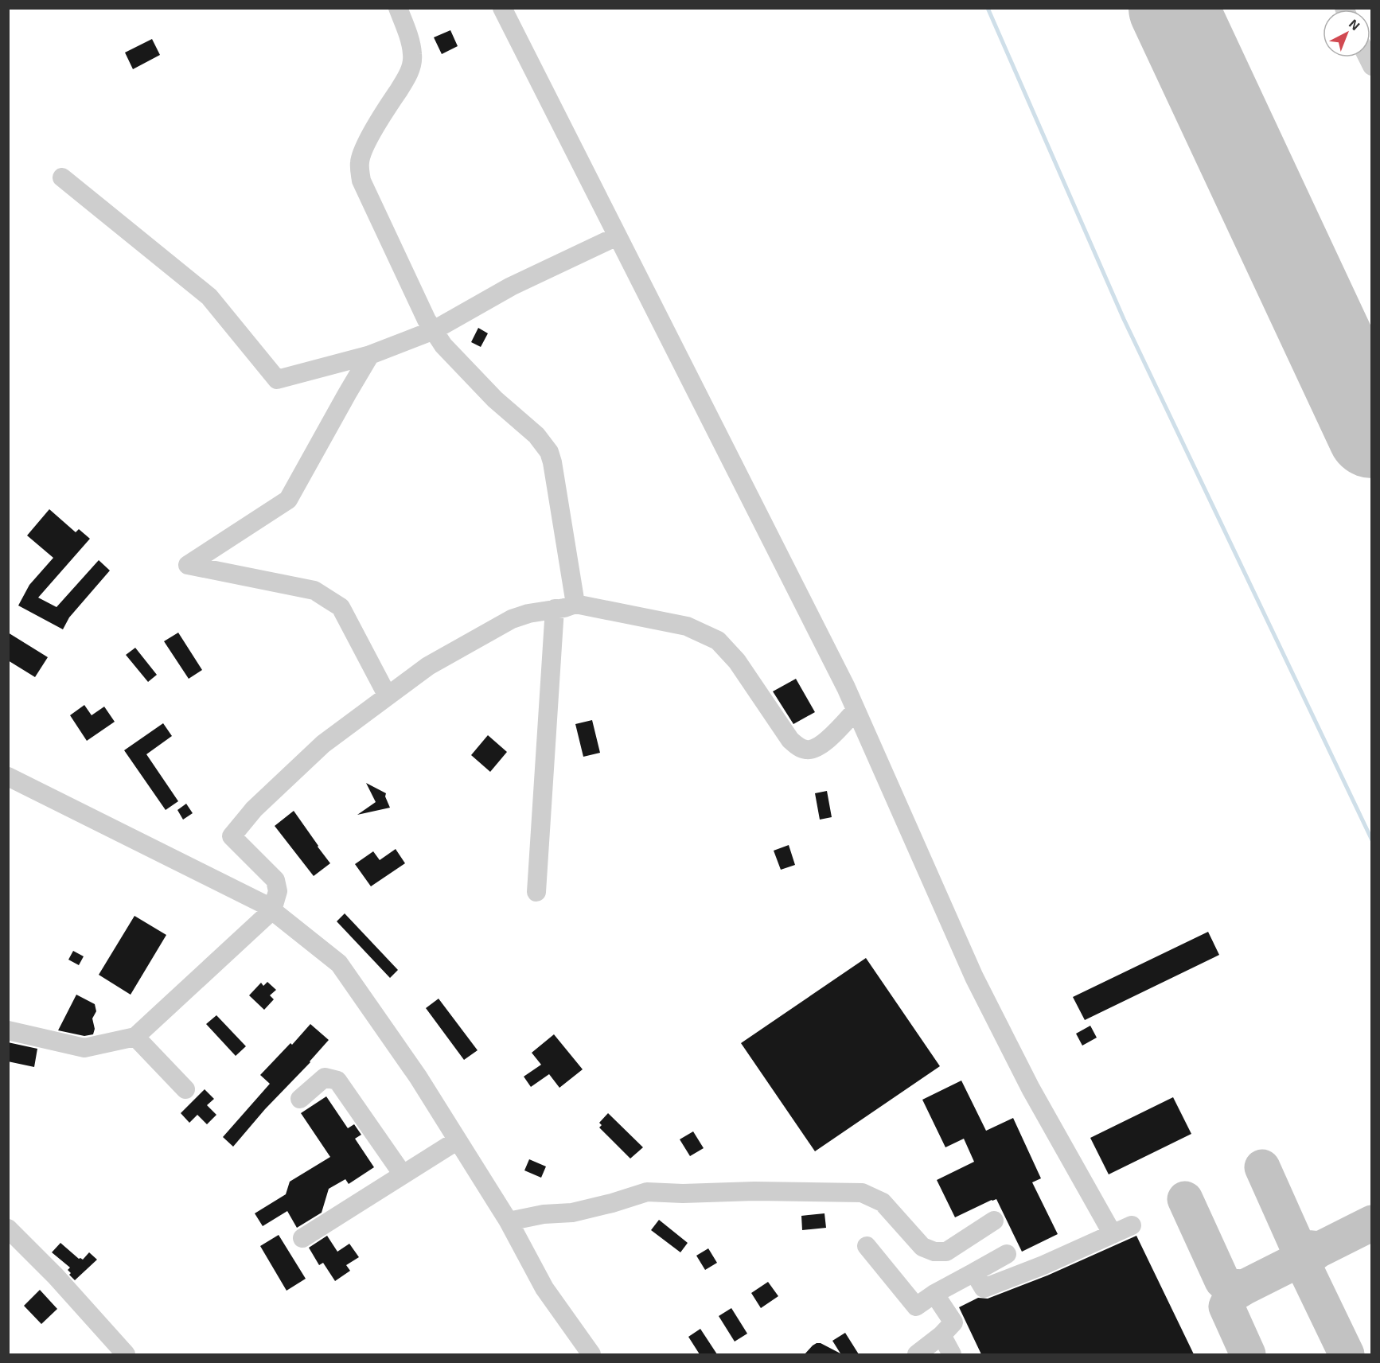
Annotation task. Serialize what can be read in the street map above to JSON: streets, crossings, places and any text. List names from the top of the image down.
{
  "north": "top right"
}
